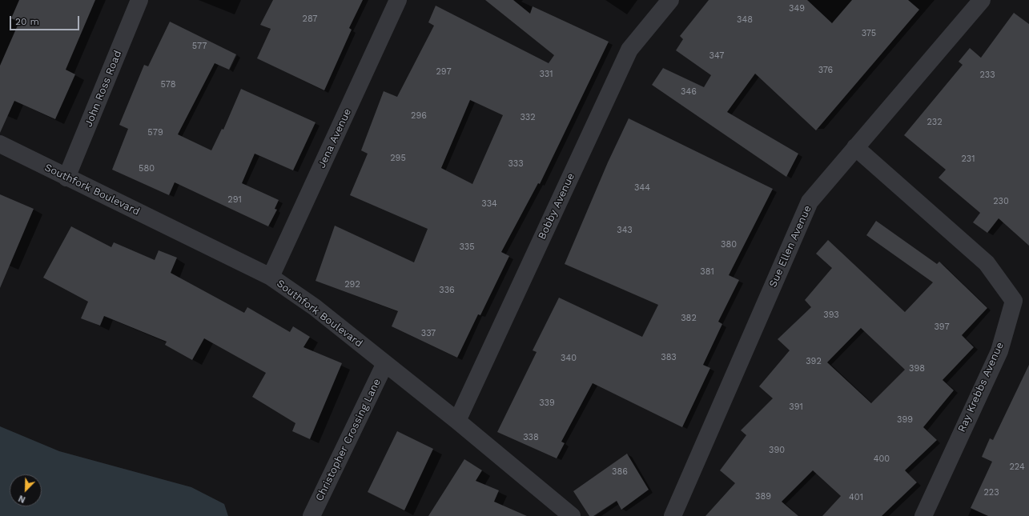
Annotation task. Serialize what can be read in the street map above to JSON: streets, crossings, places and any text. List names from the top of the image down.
{
  "streets": {
    "street": [
      "John Ross Road",
      "Jena Avenue",
      "Southfork Boulevard",
      "Bobby Avenue",
      "Sue Ellen Avenue",
      "Ray Krebbs Avenue",
      "Christopher Crossing Lane"
    ]
  },
  "crossings": [
    ["John Ross Road", "Southfork Boulevard"],
    ["Jena Avenue", "Southfork Boulevard"],
    ["Southfork Boulevard", "Bobby Avenue"],
    ["Southfork Boulevard", "Christopher Crossing Lane"],
    ["Sue Ellen Avenue", "Ray Krebbs Avenue"]
  ],
  "house_numbers": [
    "349",
    "287",
    "348",
    "375",
    "577",
    "347",
    "376",
    "297",
    "331",
    "233",
    "578",
    "346",
    "296",
    "332",
    "232",
    "579",
    "295",
    "231",
    "333",
    "580",
    "344",
    "291",
    "230",
    "334",
    "343",
    "380",
    "335",
    "381",
    "292",
    "336",
    "393",
    "382",
    "397",
    "337",
    "383",
    "340",
    "392",
    "398",
    "339",
    "391",
    "399",
    "338",
    "390",
    "400",
    "224",
    "386",
    "223",
    "389",
    "401"
  ],
  "scale_bar": "20 m",
  "north": "bottom left"
}
